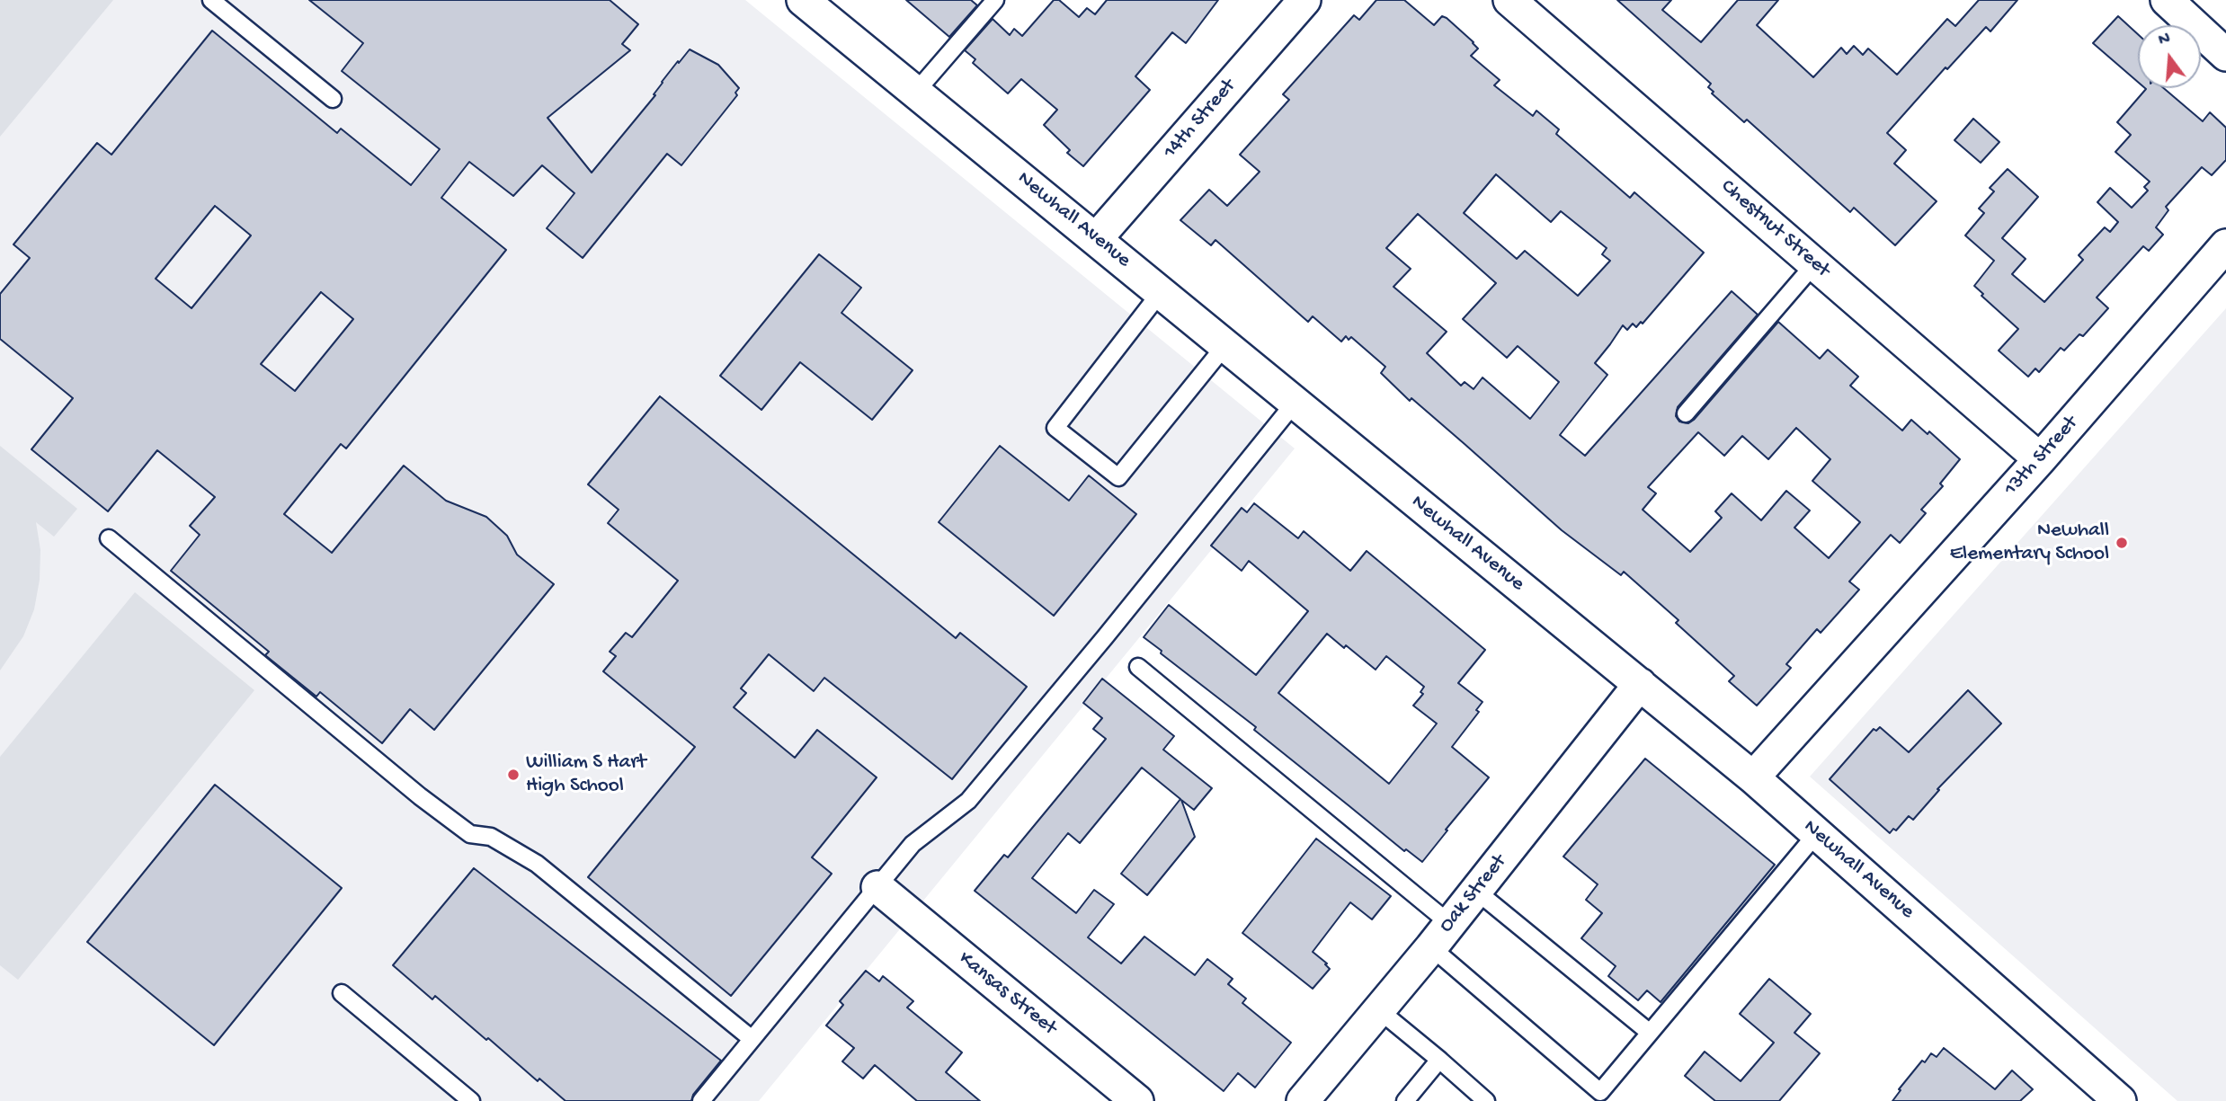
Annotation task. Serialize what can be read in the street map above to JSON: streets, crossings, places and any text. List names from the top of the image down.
{
  "streets": {
    "street": [
      "14th Street",
      "Newhall Avenue",
      "Chestnut Street",
      "13th Street",
      "Oak Street",
      "Kansas Street"
    ]
  },
  "crossings": [
    ["14th Street", "Newhall Avenue"],
    ["Newhall Avenue", "13th Street"],
    ["Newhall Avenue", "Oak Street"],
    ["Chestnut Street", "13th Street"]
  ],
  "places": ["Newhall Elementary School", "William S Hart High School"],
  "north": "top"
}
